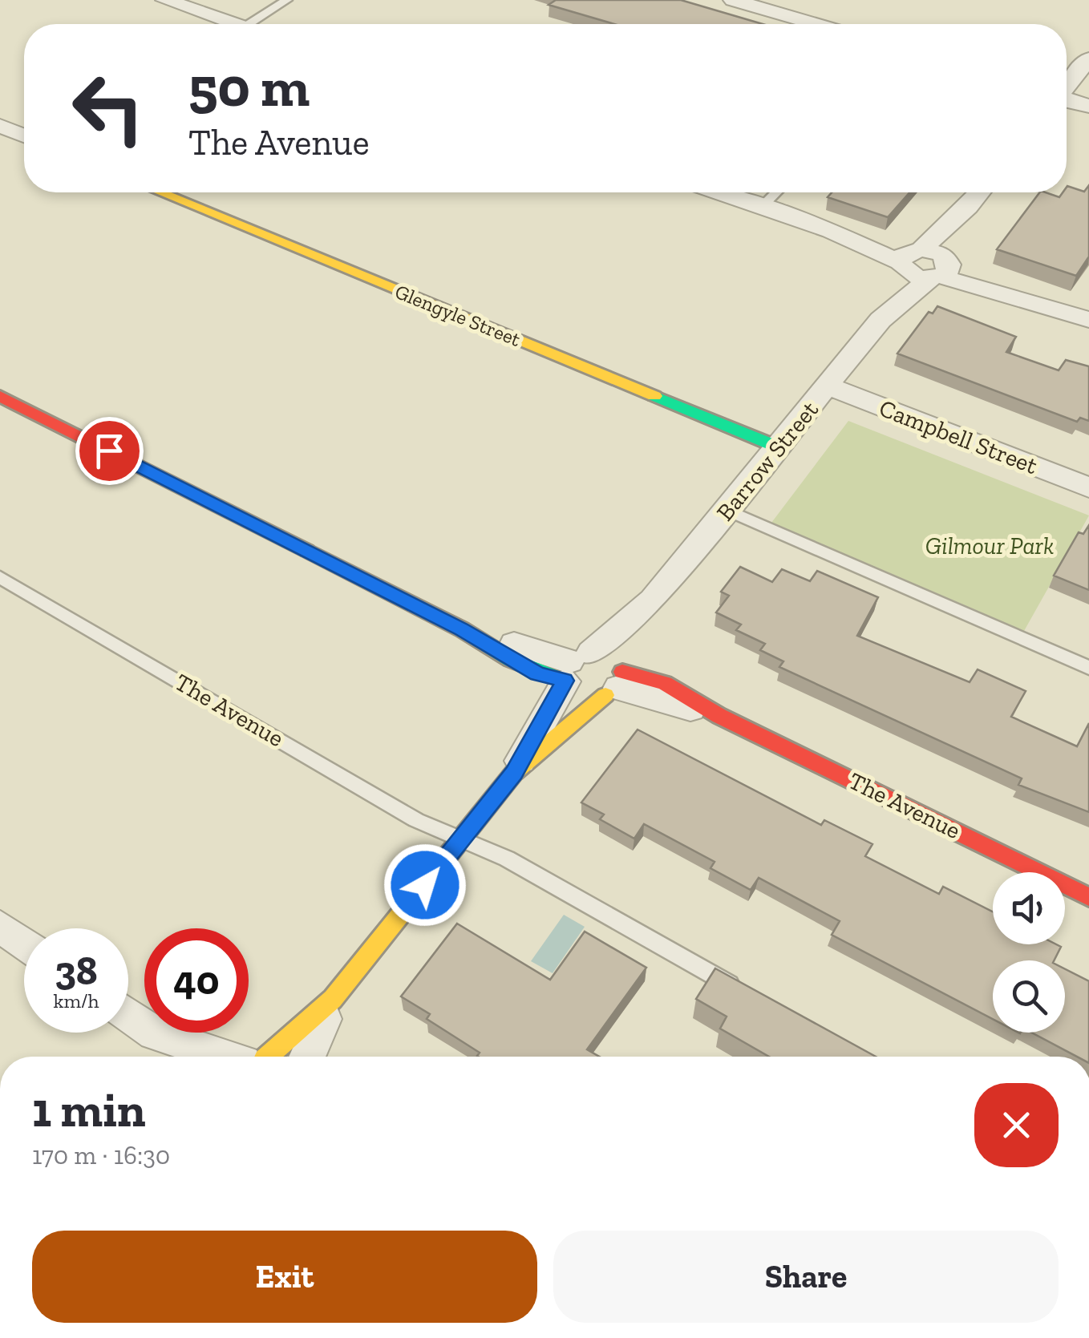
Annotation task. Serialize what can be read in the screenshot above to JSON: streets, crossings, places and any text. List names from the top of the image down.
{
  "streets": {
    "street": [
      "Glengyle Street",
      "Campbell Street",
      "Barrow Street",
      "The Avenue"
    ]
  },
  "crossings": [
    ["Glengyle Street", "Barrow Street"],
    ["Campbell Street", "Barrow Street"],
    ["Barrow Street", "The Avenue"]
  ],
  "parks": ["Gilmour Park"],
  "page": {
    "turn": ["50 m", "The Avenue"],
    "speed": "38 km/h",
    "limit": "40",
    "heading": ["1 min", "170 m · 16:30"],
    "buttons": ["Exit", "Share"]
  }
}
